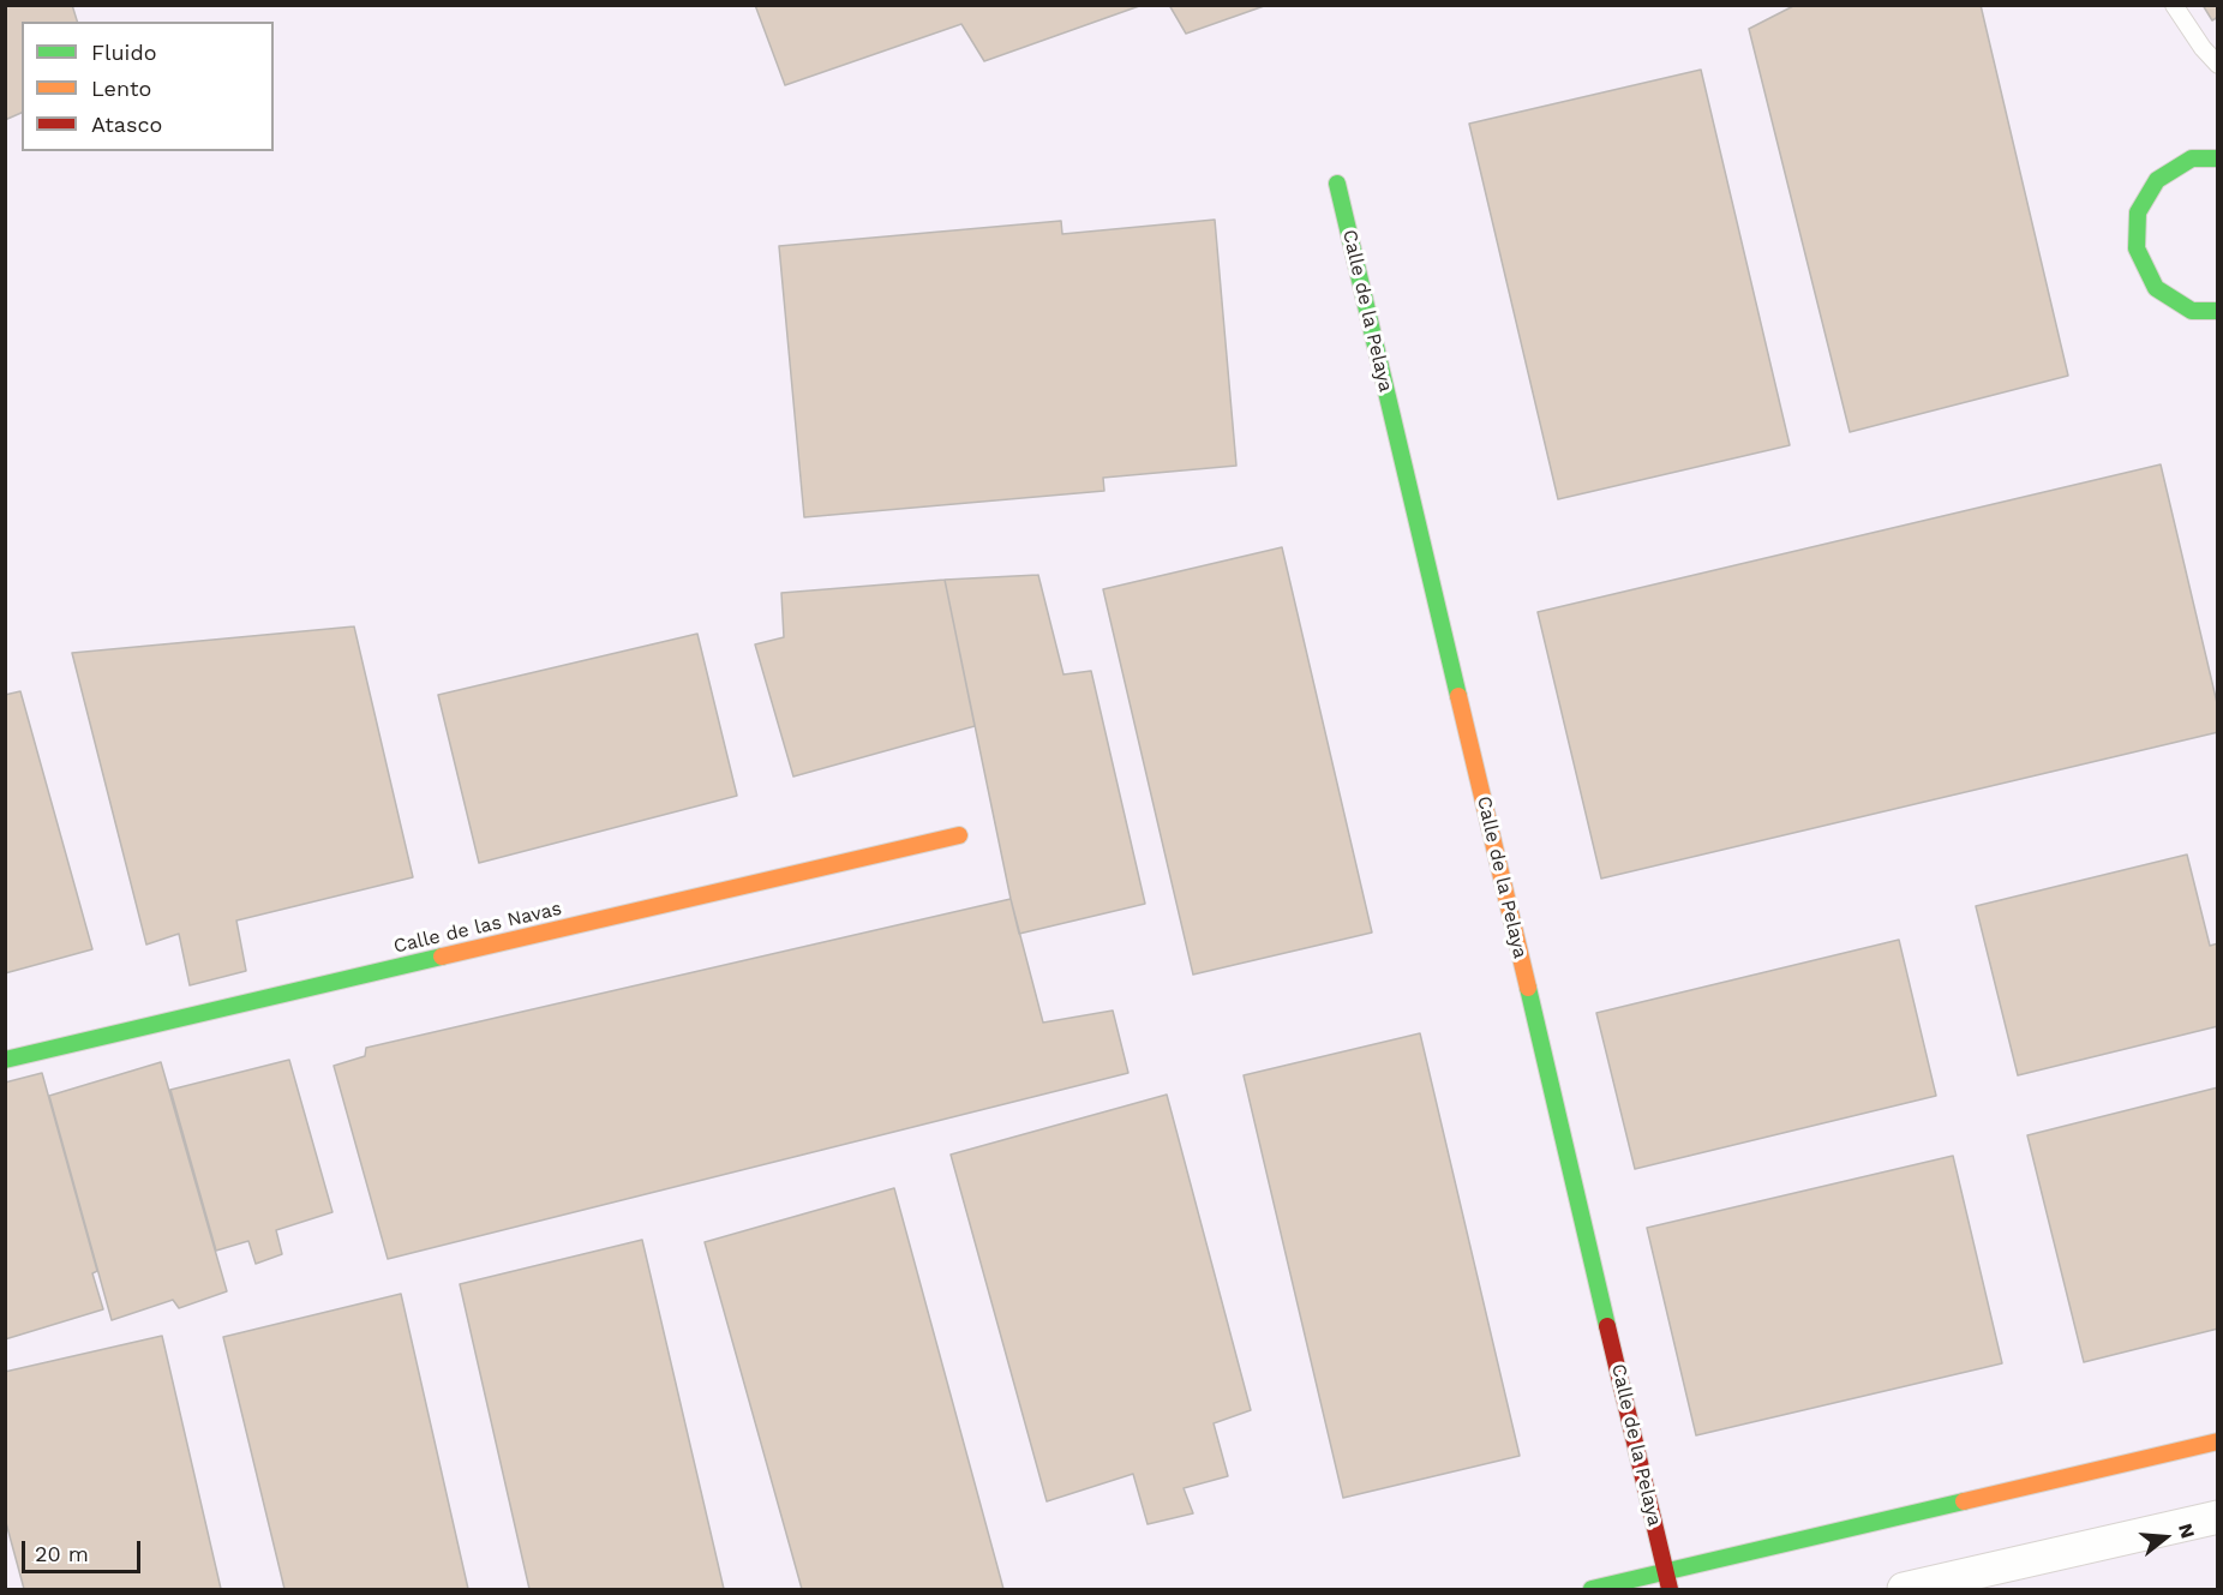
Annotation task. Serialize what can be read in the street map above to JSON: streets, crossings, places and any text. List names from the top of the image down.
{
  "streets": {
    "street": ["Calle de la Pelaya", "Calle de las Navas"]
  },
  "legend": ["Fluido", "Lento", "Atasco"],
  "scale_bar": "20 m",
  "north": "right"
}
